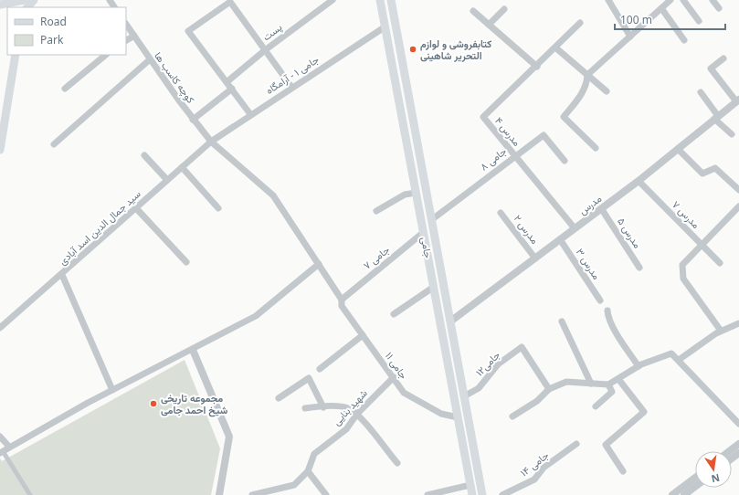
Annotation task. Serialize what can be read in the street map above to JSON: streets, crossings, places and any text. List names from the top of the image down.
{
  "streets": {
    "main road": ["جامی"],
    "street": [
      "پست",
      "جامی ۱ - آرامگاه",
      "کوچه کاسب ها",
      "مدرس ۴",
      "جامی ۸",
      "مدرس",
      "مدرس ۷",
      "سید جمال الدین اسد آبادی",
      "مدرس ۲",
      "مدرس ۵",
      "جامی ۷",
      "مدرس ۳",
      "جامی۱۲",
      "جامی ۱۱",
      "شهید بنایی",
      "جامی ۱۴"
    ]
  },
  "crossings": [
    ["جامی ۱ - آرامگاه", "کوچه کاسب ها"],
    ["جامی ۱ - آرامگاه", "سید جمال الدین اسد آبادی"],
    ["جامی ۱ - آرامگاه", "جامی"],
    ["کوچه کاسب ها", "سید جمال الدین اسد آبادی"],
    ["کوچه کاسب ها", "جامی ۱۱"],
    ["مدرس ۴", "جامی ۸"],
    ["مدرس ۴", "مدرس"],
    ["جامی ۸", "جامی"],
    ["مدرس", "مدرس ۷"],
    ["مدرس", "مدرس ۲"],
    ["مدرس", "مدرس ۵"],
    ["مدرس", "جامی"],
    ["مدرس", "مدرس ۳"],
    ["جامی", "جامی ۷"],
    ["جامی", "جامی۱۲"],
    ["جامی", "جامی ۱۱"],
    ["جامی ۷", "جامی ۱۱"],
    ["جامی ۱۱", "شهید بنایی"]
  ],
  "places": ["کتابفروشی و لوازم التحریر شاهینی", "مجموعه تاریخی شیخ احمد جامی"],
  "legend": ["Road", "Park"],
  "scale_bar": "100 m",
  "north": "bottom"
}
